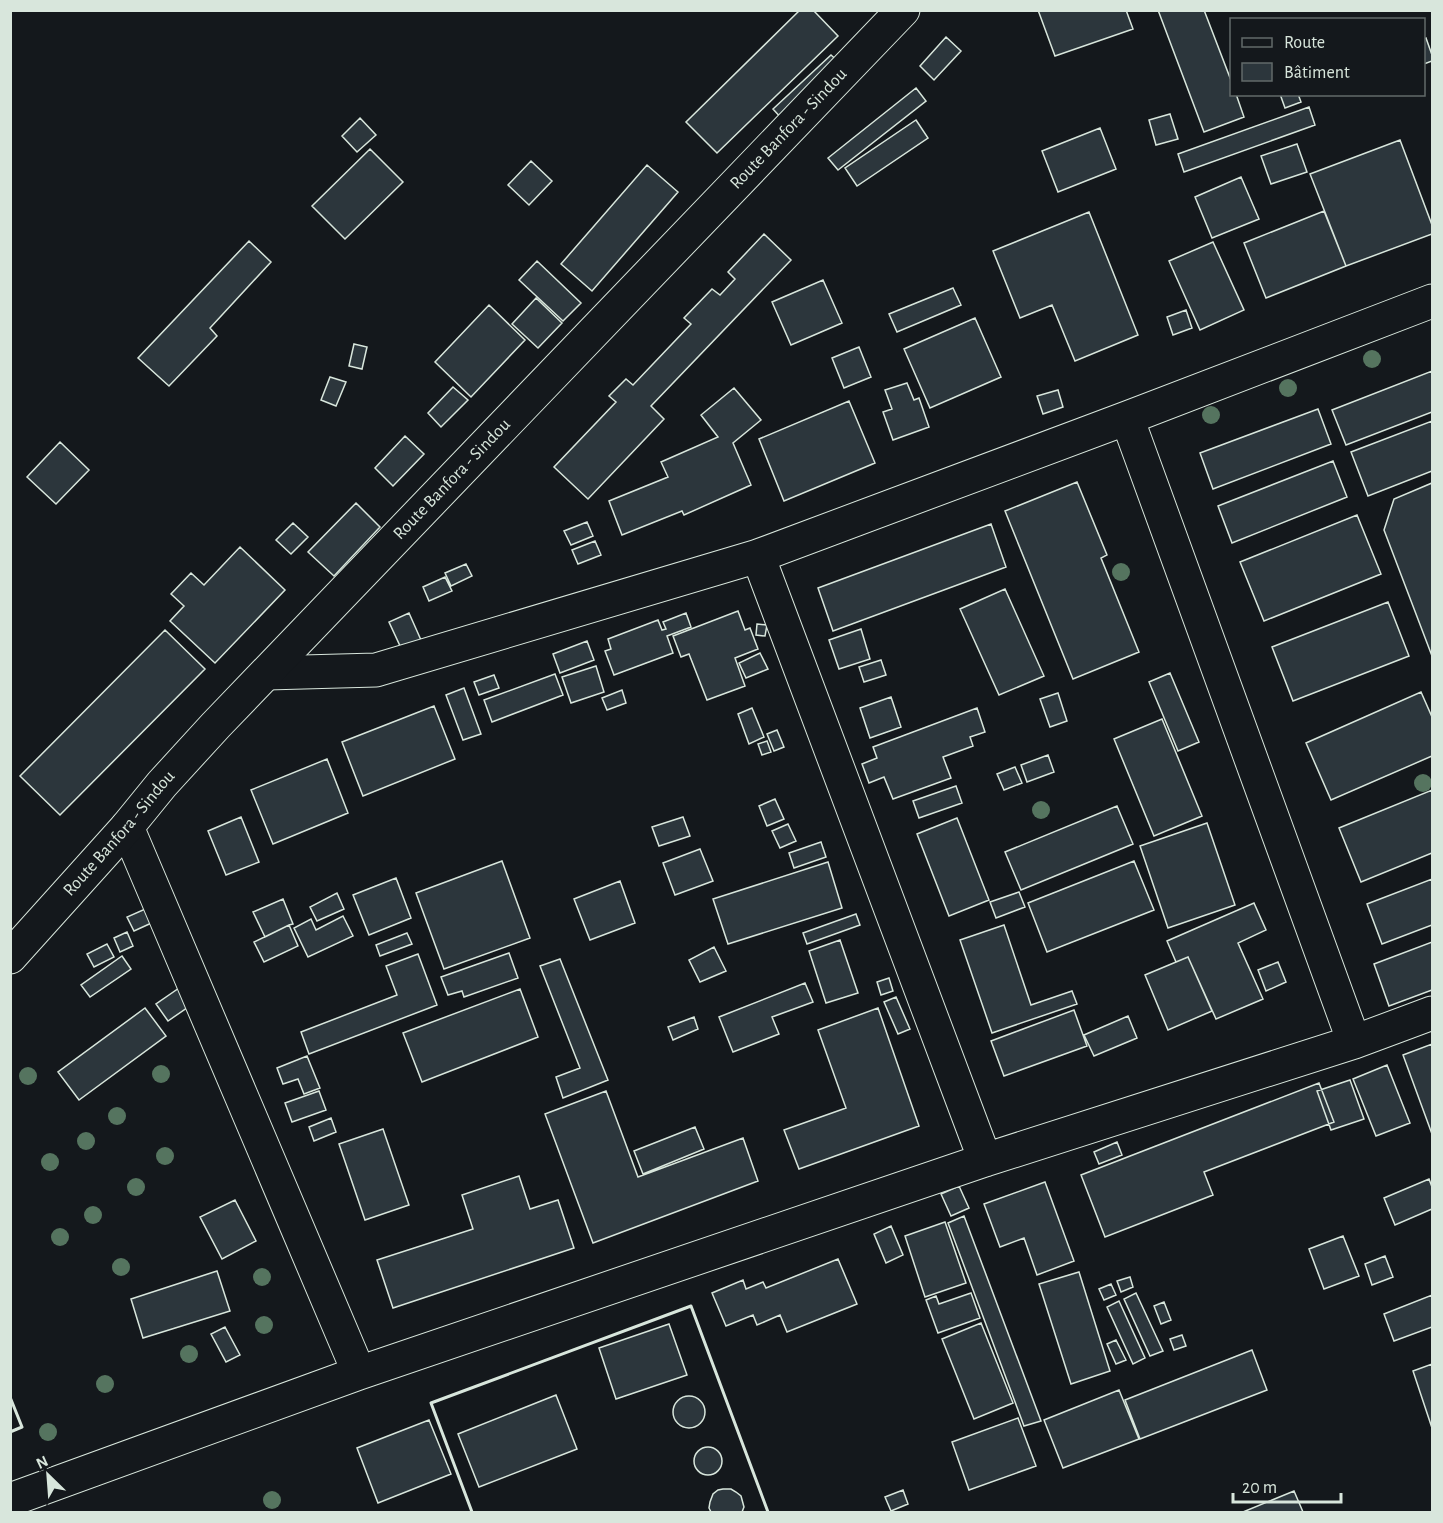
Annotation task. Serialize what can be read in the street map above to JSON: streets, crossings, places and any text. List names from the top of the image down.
{
  "streets": {
    "street": ["Route Banfora - Sindou"]
  },
  "legend": ["Route", "Bâtiment"],
  "scale_bar": "20 m",
  "north": "top left"
}
